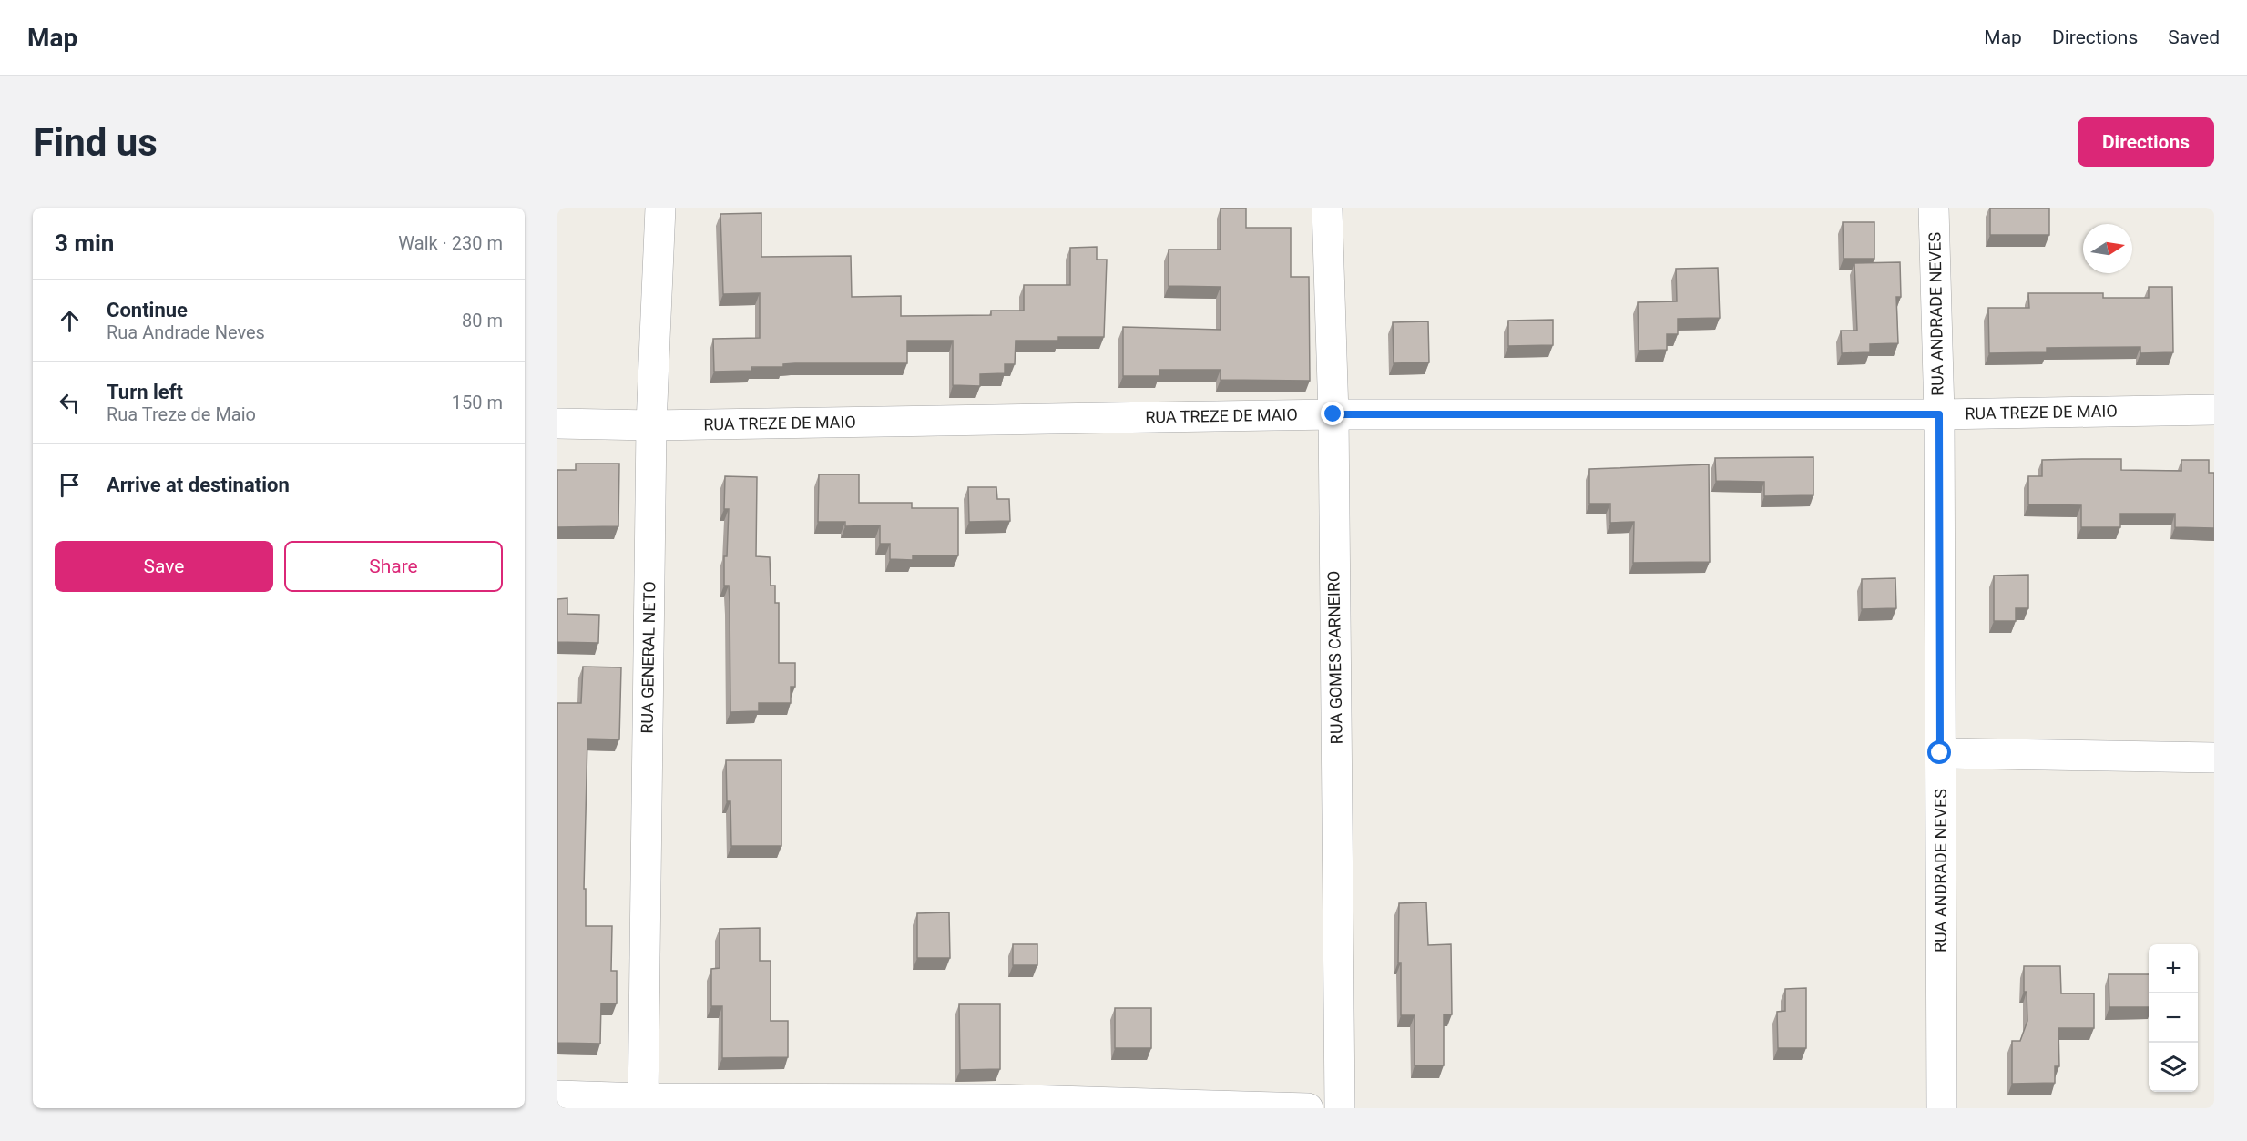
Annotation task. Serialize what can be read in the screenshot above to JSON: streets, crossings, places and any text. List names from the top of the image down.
{
  "streets": {
    "street": [
      "RUA ANDRADE NEVES",
      "RUA TREZE DE MAIO",
      "RUA GENERAL NETO",
      "RUA GOMES CARNEIRO"
    ]
  },
  "crossings": [
    ["RUA ANDRADE NEVES", "RUA TREZE DE MAIO"],
    ["RUA TREZE DE MAIO", "RUA GENERAL NETO"],
    ["RUA TREZE DE MAIO", "RUA GOMES CARNEIRO"]
  ],
  "north": "right",
  "page": {
    "header": "Map",
    "nav": ["Map", "Directions", "Saved"],
    "buttons": [
      "Directions",
      ["Save", "Share"]
    ],
    "title": "Find us",
    "heading": ["3 min", "Walk · 230 m"],
    "list": [
      ["Continue", "Rua Andrade Neves", "80 m"],
      ["Turn left", "Rua Treze de Maio", "150 m"],
      "Arrive at destination"
    ],
    "map_buttons": ["+", "−"]
  }
}
